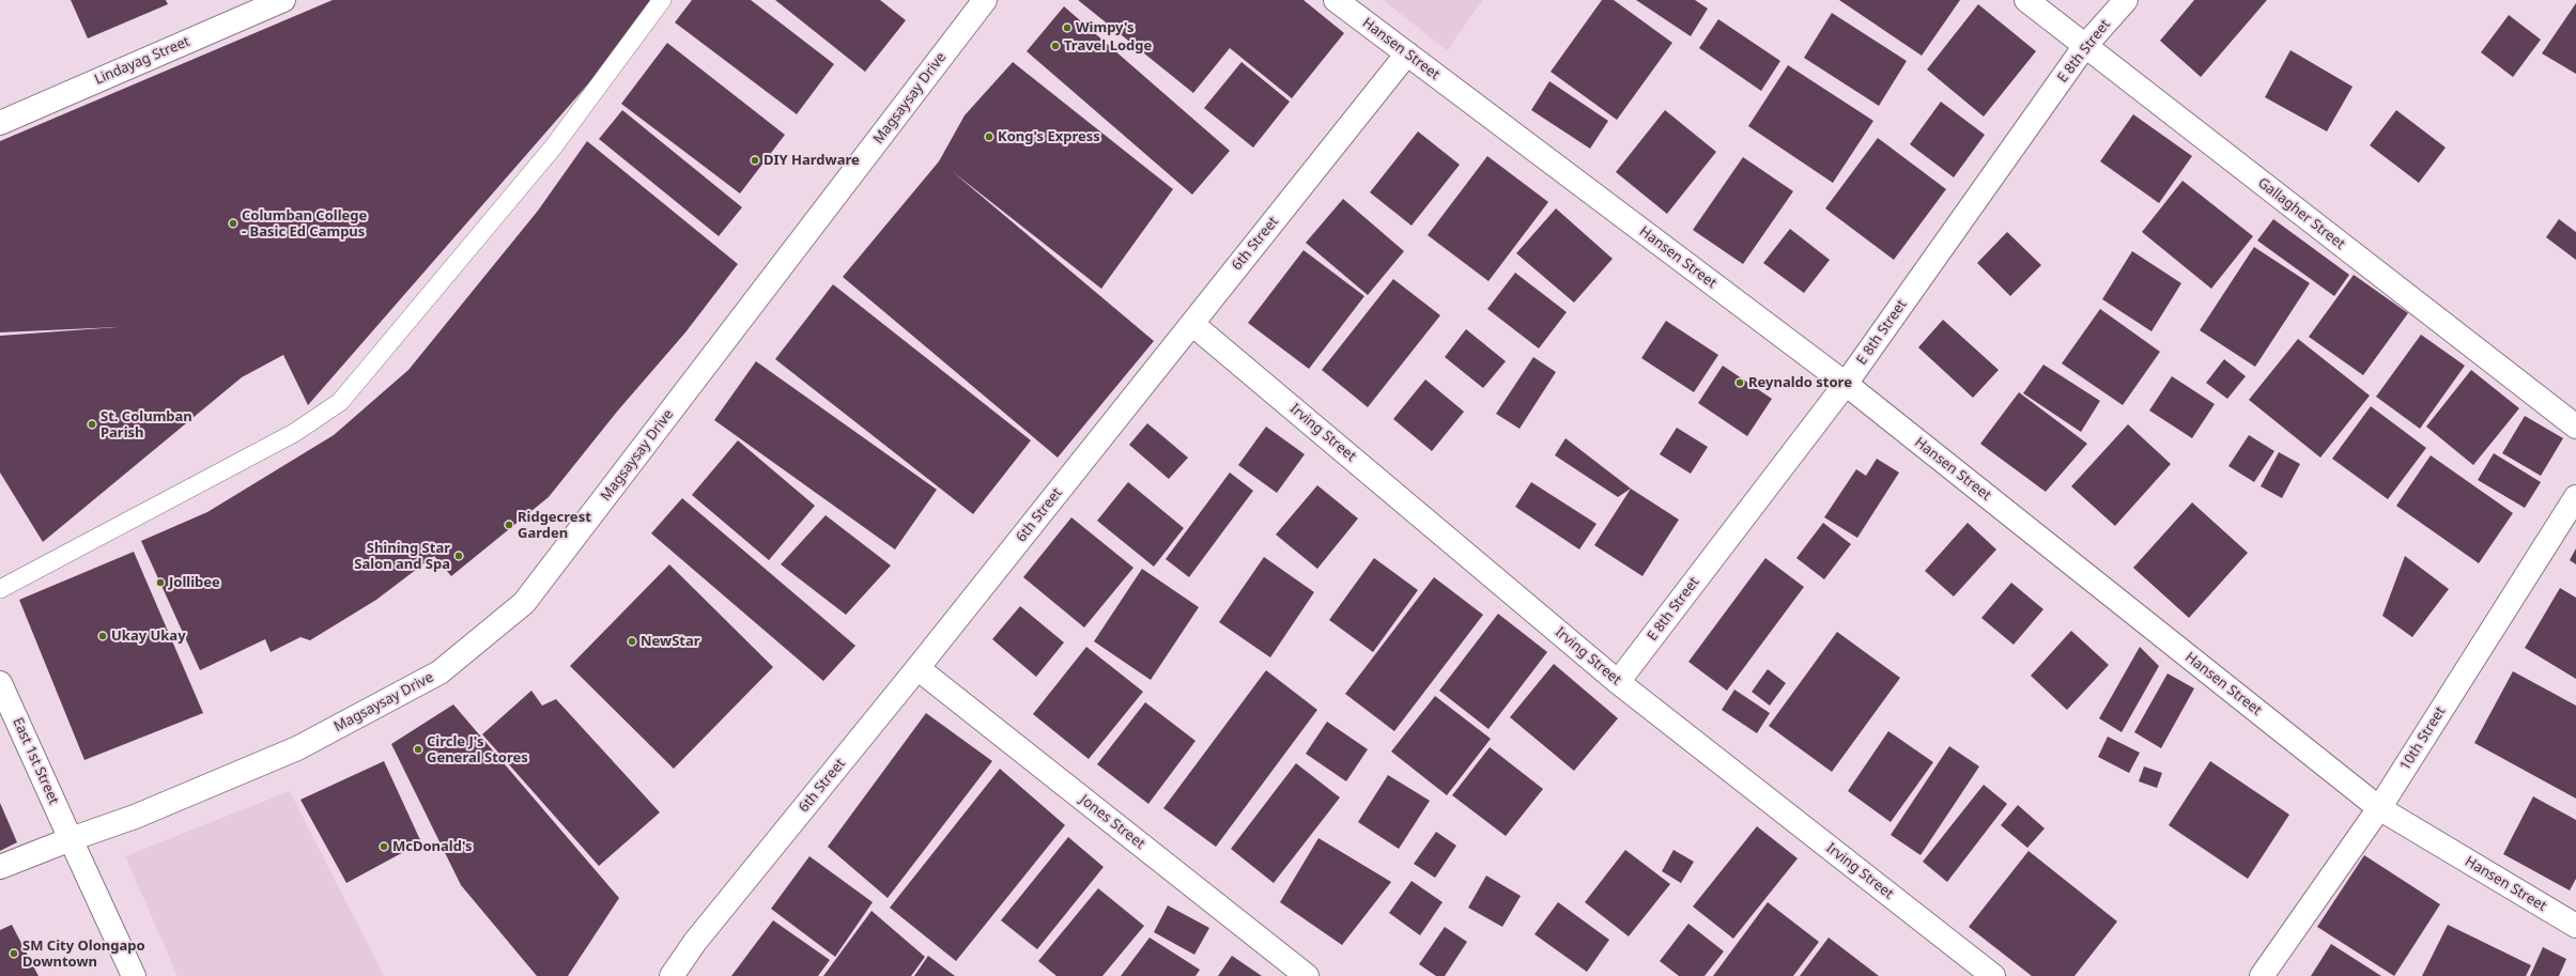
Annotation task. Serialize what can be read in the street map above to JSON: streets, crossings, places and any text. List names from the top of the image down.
{
  "streets": {
    "street": [
      "Hansen Street",
      "E 8th Street",
      "Lindayag Street",
      "Magsaysay Drive",
      "Gallagher Street",
      "6th Street",
      "Irving Street",
      "10th Street",
      "East 1st Street",
      "Jones Street"
    ]
  },
  "crossings": [
    ["Hansen Street", "E 8th Street"],
    ["Hansen Street", "6th Street"],
    ["Hansen Street", "10th Street"],
    ["E 8th Street", "Gallagher Street"],
    ["E 8th Street", "Irving Street"],
    ["Magsaysay Drive", "East 1st Street"],
    ["6th Street", "Irving Street"],
    ["6th Street", "Jones Street"]
  ],
  "places": [
    "Wimpy's",
    "Travel Lodge",
    "Kong's Express",
    "DIY Hardware",
    "Columban College - Basic Ed Campus",
    "Reynaldo store",
    "St. Columban Parish",
    "Ridgecrest Garden",
    "Shining Star Salon and Spa",
    "Jollibee",
    "Ukay Ukay",
    "NewStar",
    "Circle J's General Stores",
    "McDonald's",
    "SM City Olongapo Downtown"
  ]
}
